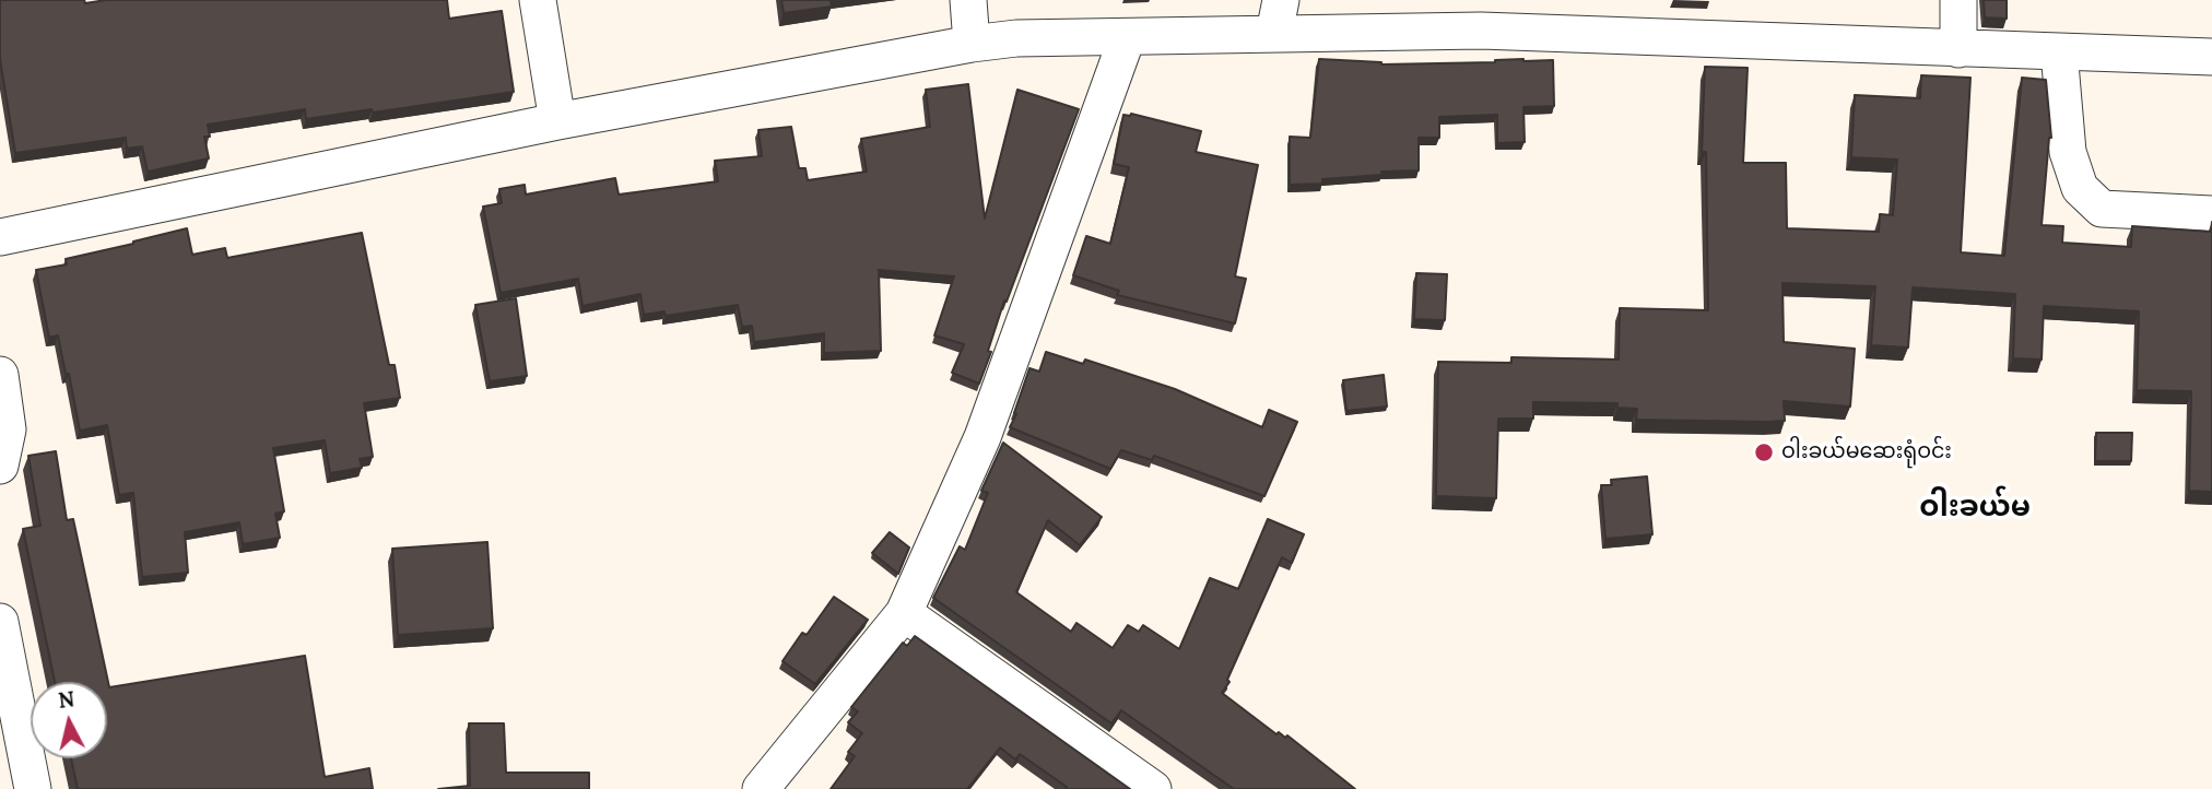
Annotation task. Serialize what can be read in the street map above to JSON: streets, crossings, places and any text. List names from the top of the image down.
{
  "districts": ["ဝါးခယ်မ"],
  "places": ["ဝါးခယ်မဆေးရုံဝင်း"],
  "north": "top"
}
